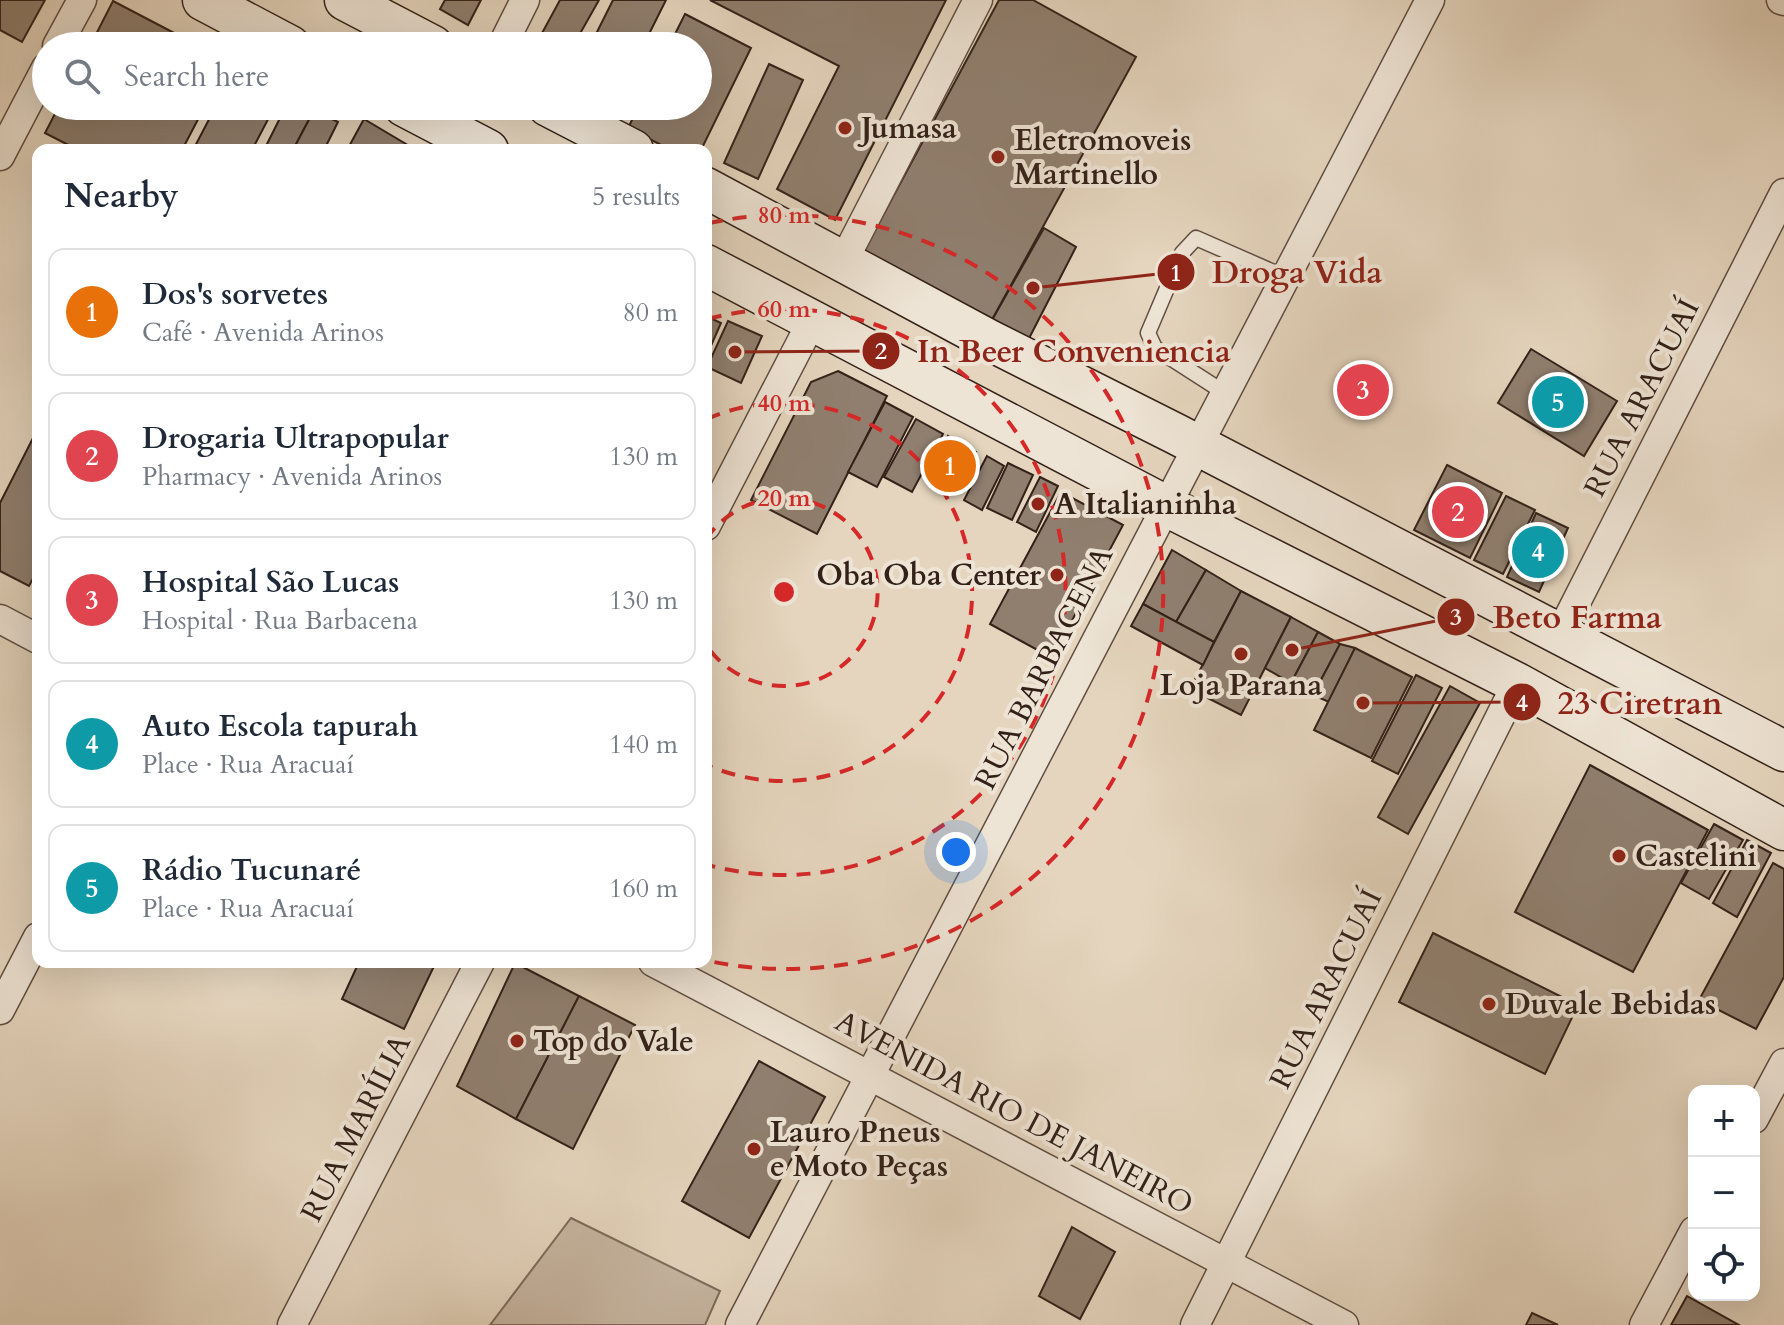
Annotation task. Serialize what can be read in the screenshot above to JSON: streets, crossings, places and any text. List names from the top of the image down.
{
  "streets": {
    "street": [
      "RUA ARACUAÍ",
      "RUA BARBACENA",
      "AVENIDA RIO DE JANEIRO",
      "RUA MARÍLIA"
    ]
  },
  "crossings": [
    ["RUA ARACUAÍ", "AVENIDA RIO DE JANEIRO"],
    ["RUA BARBACENA", "AVENIDA RIO DE JANEIRO"]
  ],
  "places": [
    "Jumasa",
    "Eletromoveis Martinello",
    "Droga Vida",
    "In Beer Conveniencia",
    "A Italianinha",
    "Oba Oba Center",
    "Beto Farma",
    "Loja Parana",
    "23 Ciretran",
    "Castelini",
    "Duvale Bebidas",
    "Top do Vale",
    "Lauro Pneus e Moto Peças"
  ],
  "page": {
    "search": "Search here",
    "heading": ["Nearby", "5 results"],
    "list": [
      {
        "mark": "1",
        "name": "Dos's sorvetes",
        "note": "Café · Avenida Arinos",
        "value": "80 m"
      },
      {
        "mark": "2",
        "name": "Drogaria Ultrapopular",
        "note": "Pharmacy · Avenida Arinos",
        "value": "130 m"
      },
      {
        "mark": "3",
        "name": "Hospital São Lucas",
        "note": "Hospital · Rua Barbacena",
        "value": "130 m"
      },
      {
        "mark": "4",
        "name": "Auto Escola tapurah",
        "note": "Place · Rua Aracuaí",
        "value": "140 m"
      },
      {
        "mark": "5",
        "name": "Rádio Tucunaré",
        "note": "Place · Rua Aracuaí",
        "value": "160 m"
      }
    ],
    "pins": [
      "3",
      "5",
      "1",
      "2",
      "4"
    ],
    "map_buttons": ["+", "−"]
  },
  "rings": [
    "80 m",
    "60 m",
    "40 m",
    "20 m"
  ]
}
